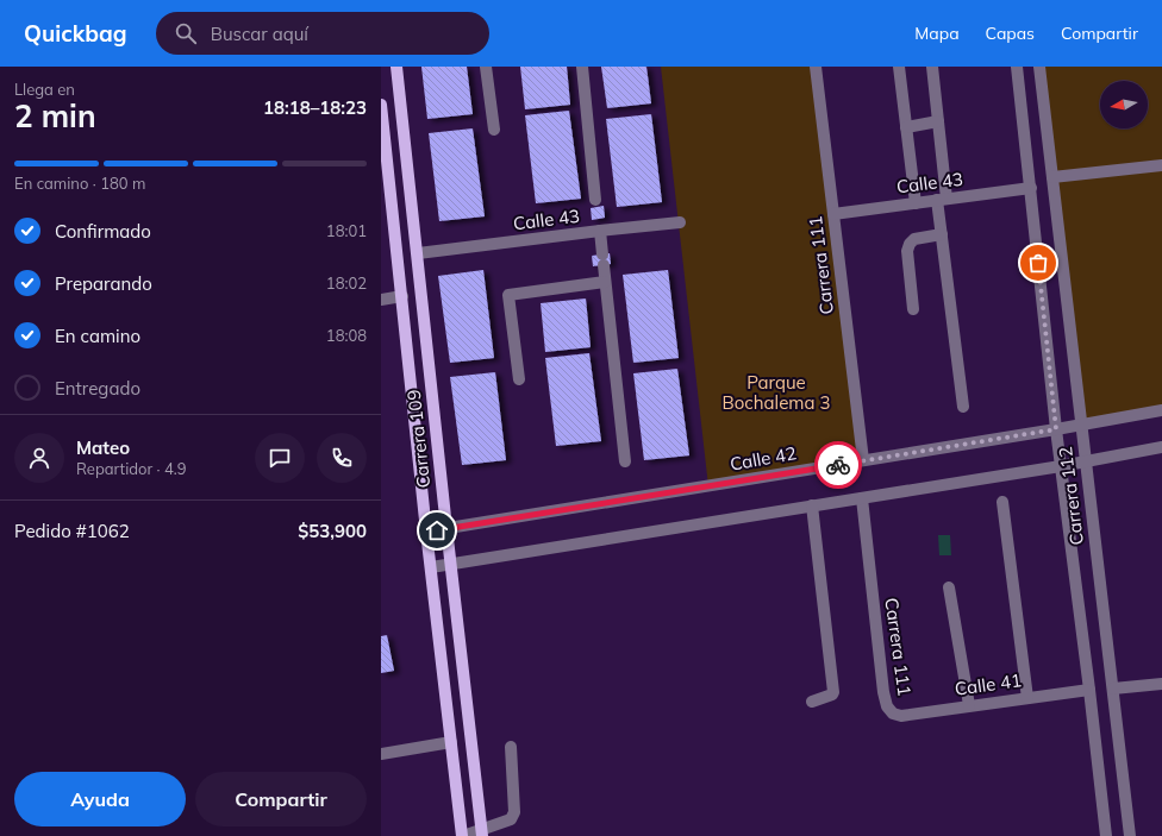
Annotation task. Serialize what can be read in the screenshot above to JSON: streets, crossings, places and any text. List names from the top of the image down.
{
  "streets": {
    "main road": ["Carrera 109"],
    "street": [
      "Calle 43",
      "Carrera 111",
      "Calle 42",
      "Carrera 112",
      "Calle 41"
    ]
  },
  "crossings": [
    ["Calle 43", "Carrera 111"],
    ["Calle 43", "Carrera 109"],
    ["Calle 43", "Carrera 112"],
    ["Carrera 111", "Calle 42"],
    ["Carrera 111", "Calle 41"],
    ["Carrera 109", "Calle 42"],
    ["Calle 42", "Carrera 112"],
    ["Carrera 112", "Calle 41"]
  ],
  "parks": ["Parque Bochalema 3"],
  "north": "left",
  "page": {
    "header": "Quickbag",
    "search": "Buscar aquí",
    "nav": ["Mapa", "Capas", "Compartir"],
    "heading": ["2 min", "Llega en", "18:18–18:23"],
    "panel": [
      "Mateo",
      "Repartidor · 4.9",
      "Pedido #1062",
      "$53,900"
    ],
    "bar": "En camino · 180 m",
    "list": [
      ["Confirmado", "18:01"],
      ["Preparando", "18:02"],
      ["En camino", "18:08"],
      "Entregado"
    ],
    "buttons": ["Ayuda", "Compartir"]
  }
}
